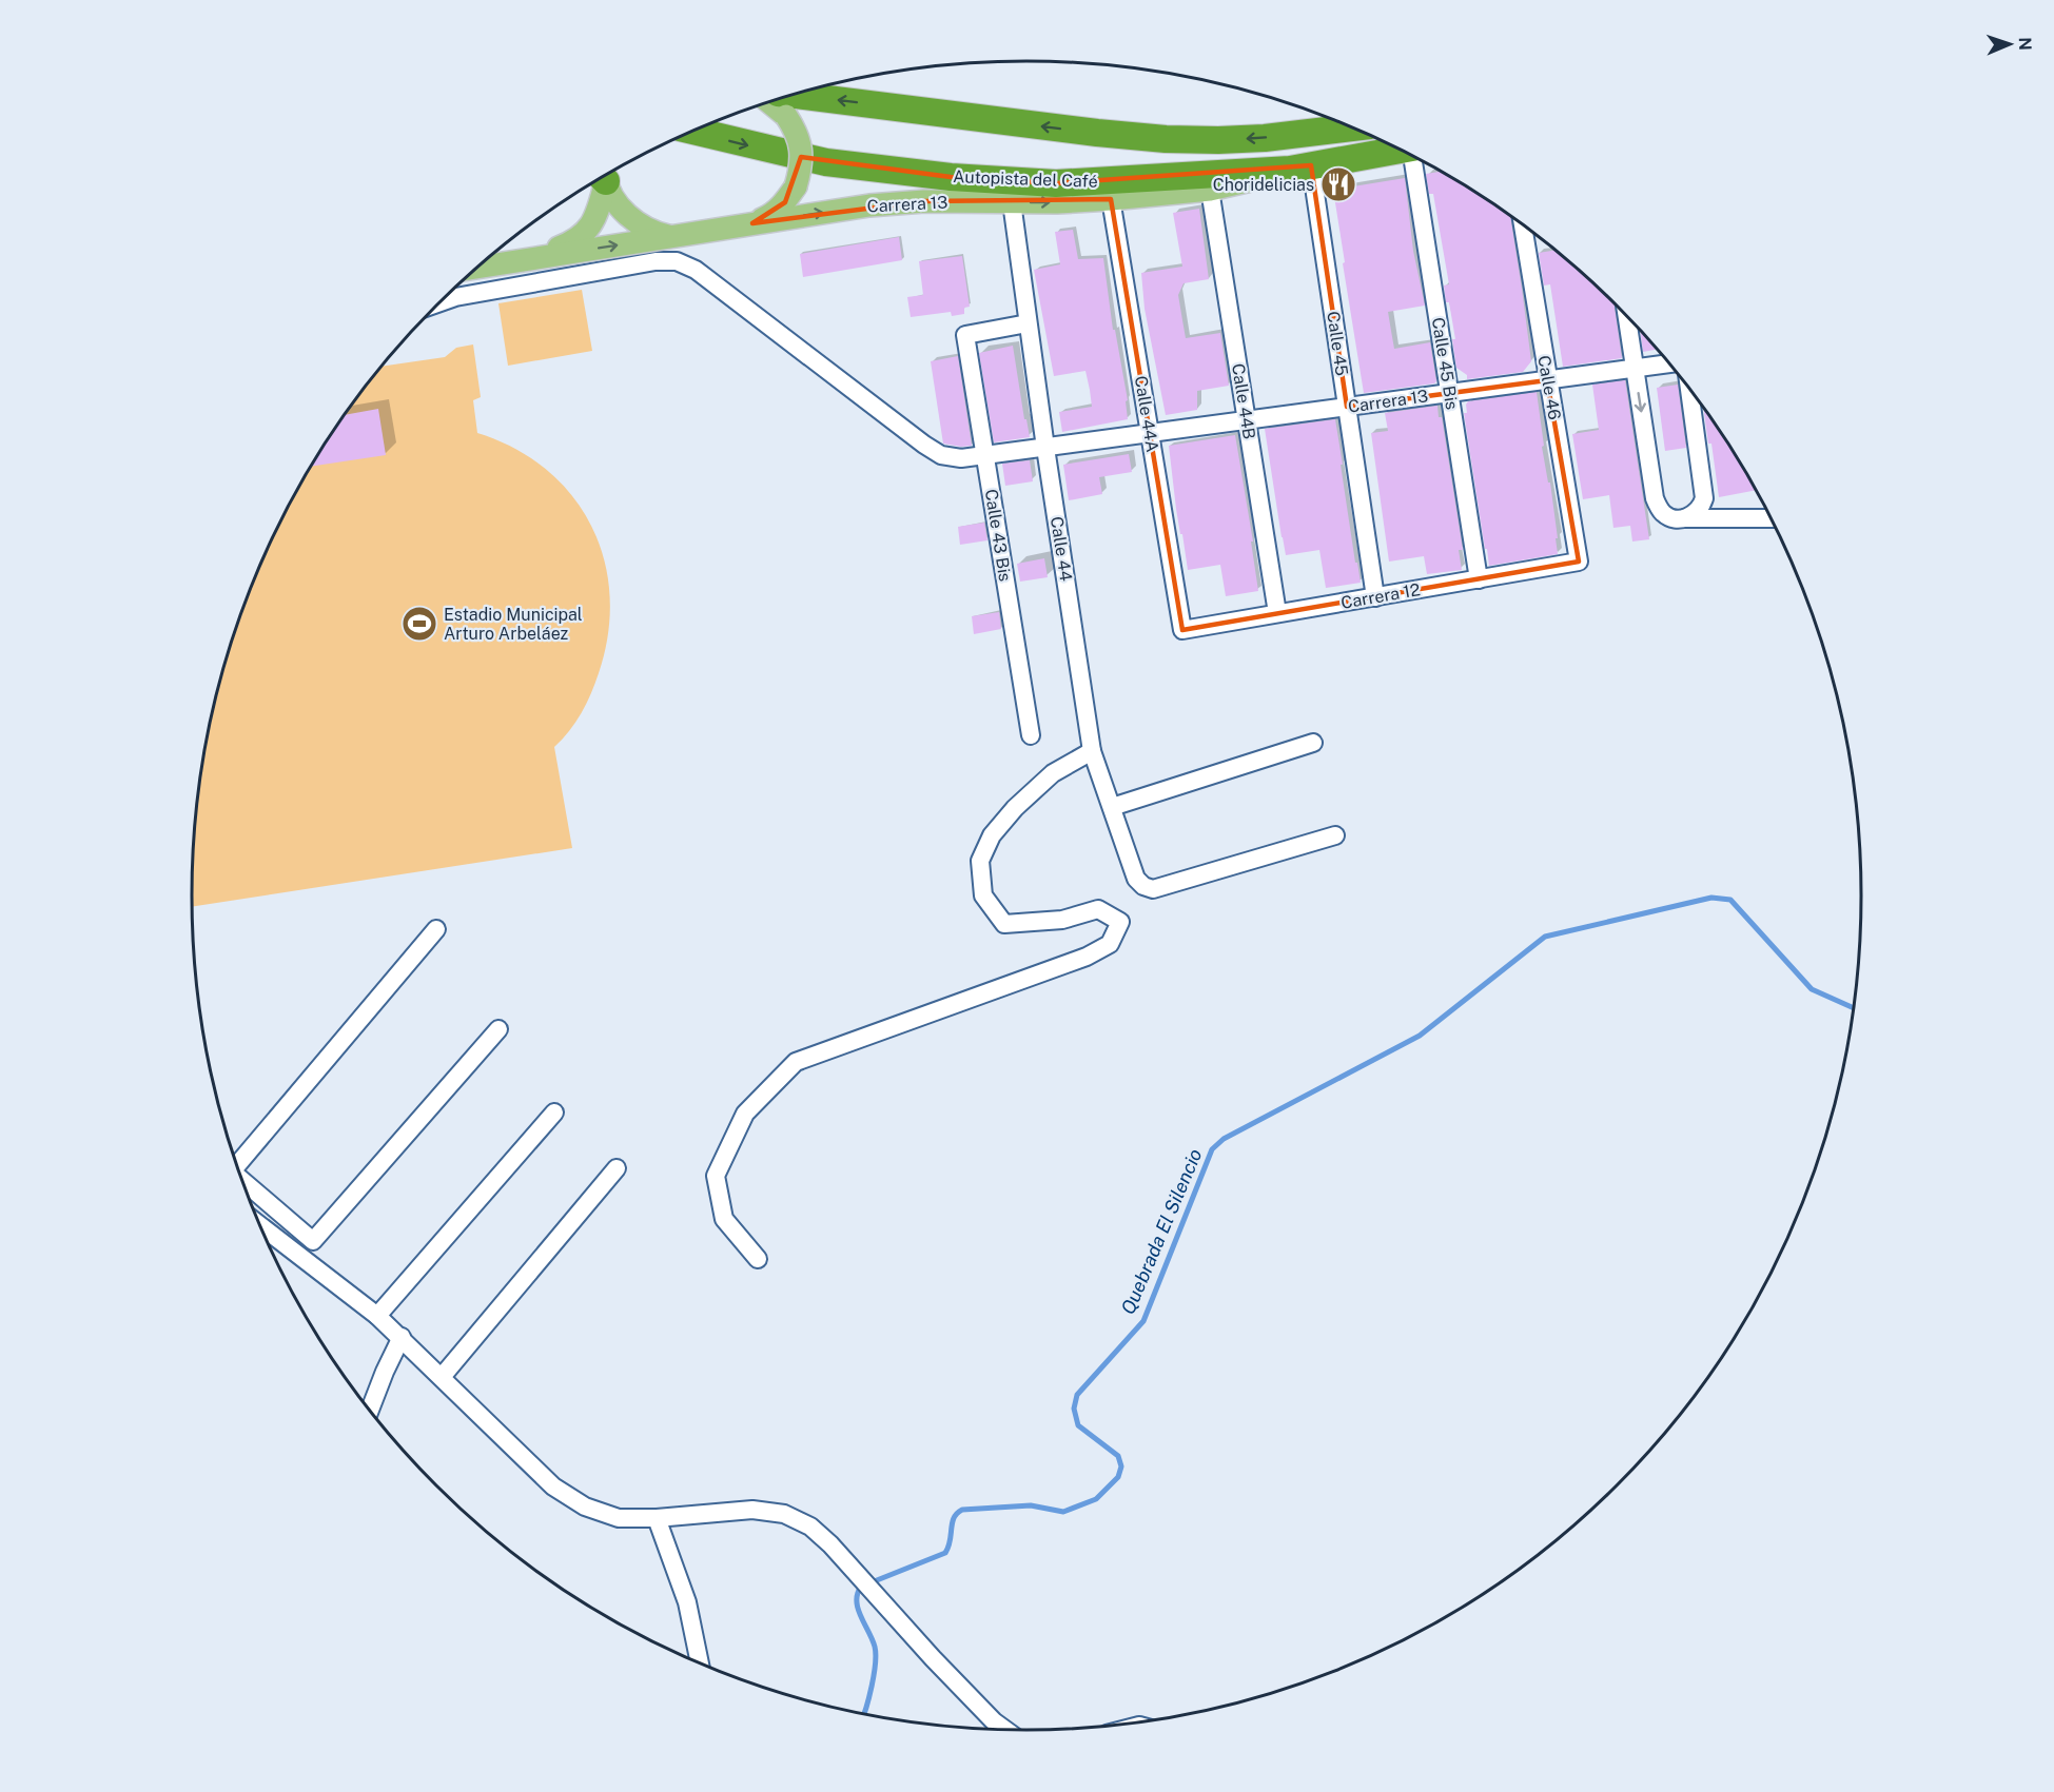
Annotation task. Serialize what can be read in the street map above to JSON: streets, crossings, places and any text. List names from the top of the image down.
{
  "streets": {
    "highway": ["Autopista del Café"],
    "main road": ["Carrera 13"],
    "street": [
      "Calle 45",
      "Calle 45 Bis",
      "Calle 46",
      "Calle 44B",
      "Calle 44A",
      "Calle 43 Bis",
      "Calle 44",
      "Carrera 12"
    ]
  },
  "crossings": [
    ["Autopista del Café", "Carrera 13"],
    ["Autopista del Café", "Calle 45"],
    ["Carrera 13", "Calle 45"],
    ["Carrera 13", "Calle 45 Bis"],
    ["Carrera 13", "Calle 46"],
    ["Carrera 13", "Calle 44B"],
    ["Carrera 13", "Calle 44A"],
    ["Carrera 13", "Calle 43 Bis"],
    ["Carrera 13", "Calle 44"],
    ["Calle 45", "Carrera 12"],
    ["Calle 45 Bis", "Carrera 12"],
    ["Calle 46", "Carrera 12"],
    ["Calle 44B", "Carrera 12"],
    ["Calle 44A", "Carrera 12"],
    ["Calle 43 Bis", "Calle 44"]
  ],
  "water": ["Quebrada El Silencio"],
  "places": {
    "restaurant": ["Choridelicias"],
    "sports": ["Estadio Municipal Arturo Arbeláez"]
  },
  "north": "right"
}
